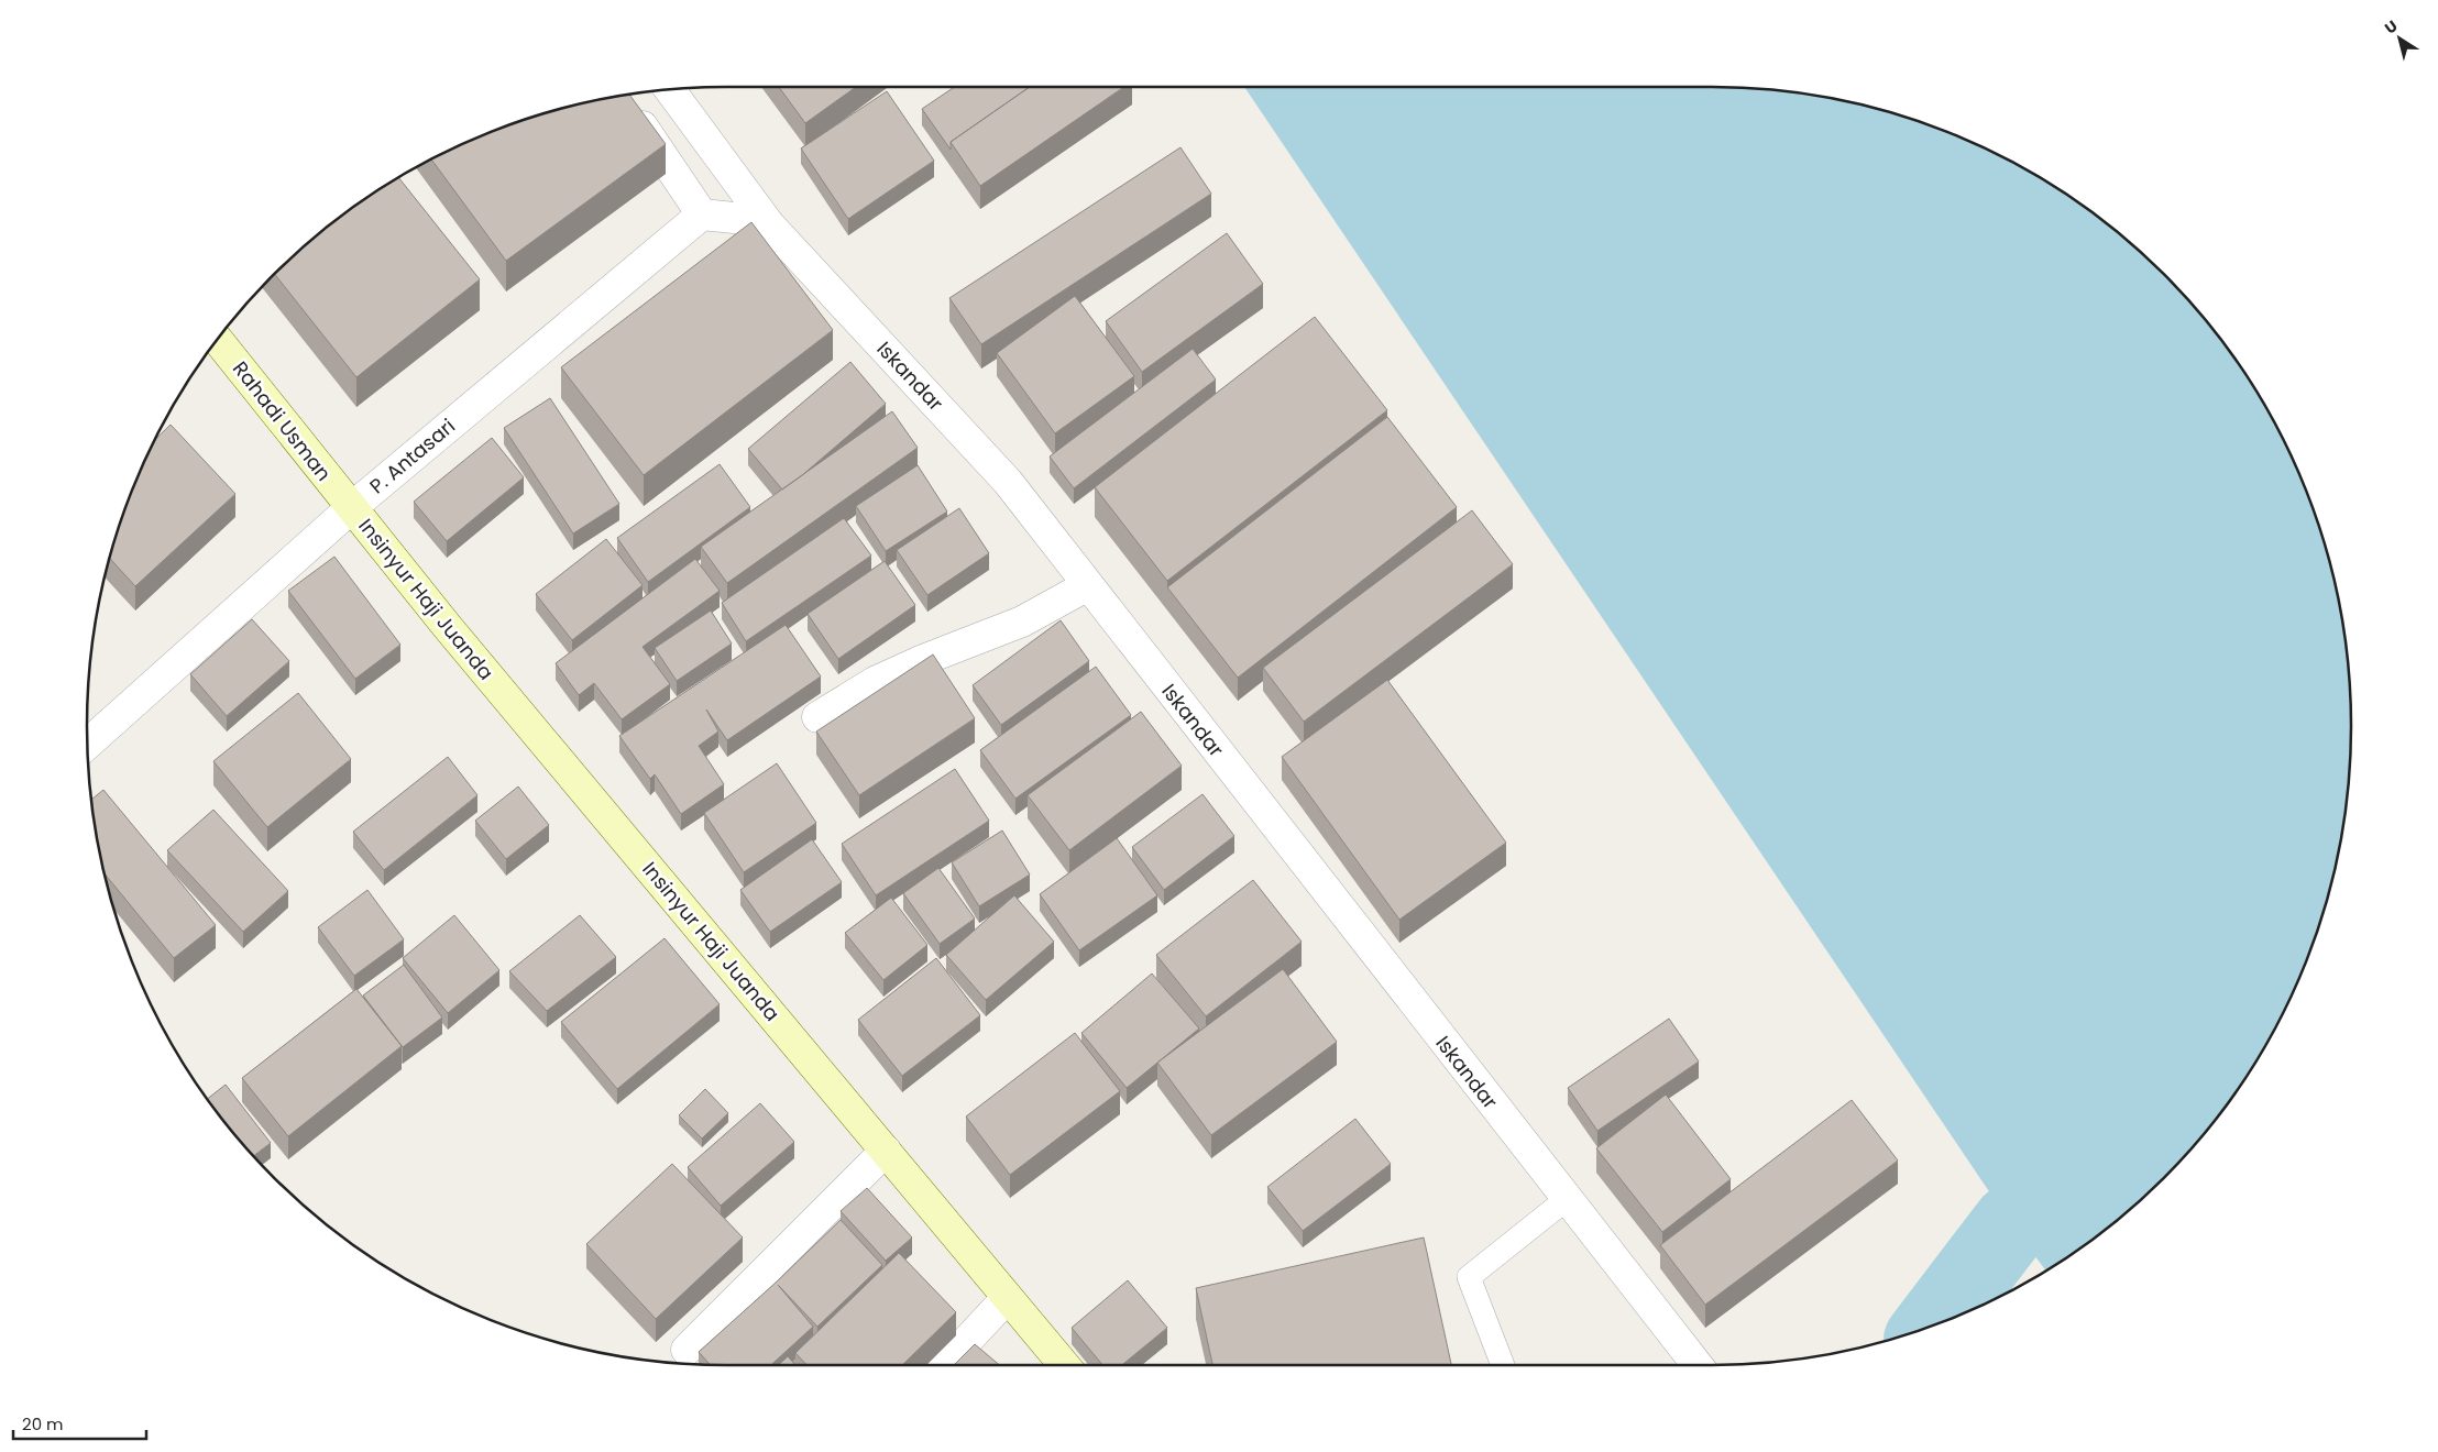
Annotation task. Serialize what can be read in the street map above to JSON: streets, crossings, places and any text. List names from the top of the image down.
{
  "streets": {
    "street": [
      "Iskandar",
      "Rahadi Usman",
      "P. Antasari",
      "Insinyur Haji Juanda"
    ]
  },
  "crossings": [
    ["Rahadi Usman", "P. Antasari"],
    ["Rahadi Usman", "Insinyur Haji Juanda"],
    ["P. Antasari", "Insinyur Haji Juanda"]
  ],
  "scale_bar": "20 m",
  "north": "top left"
}
